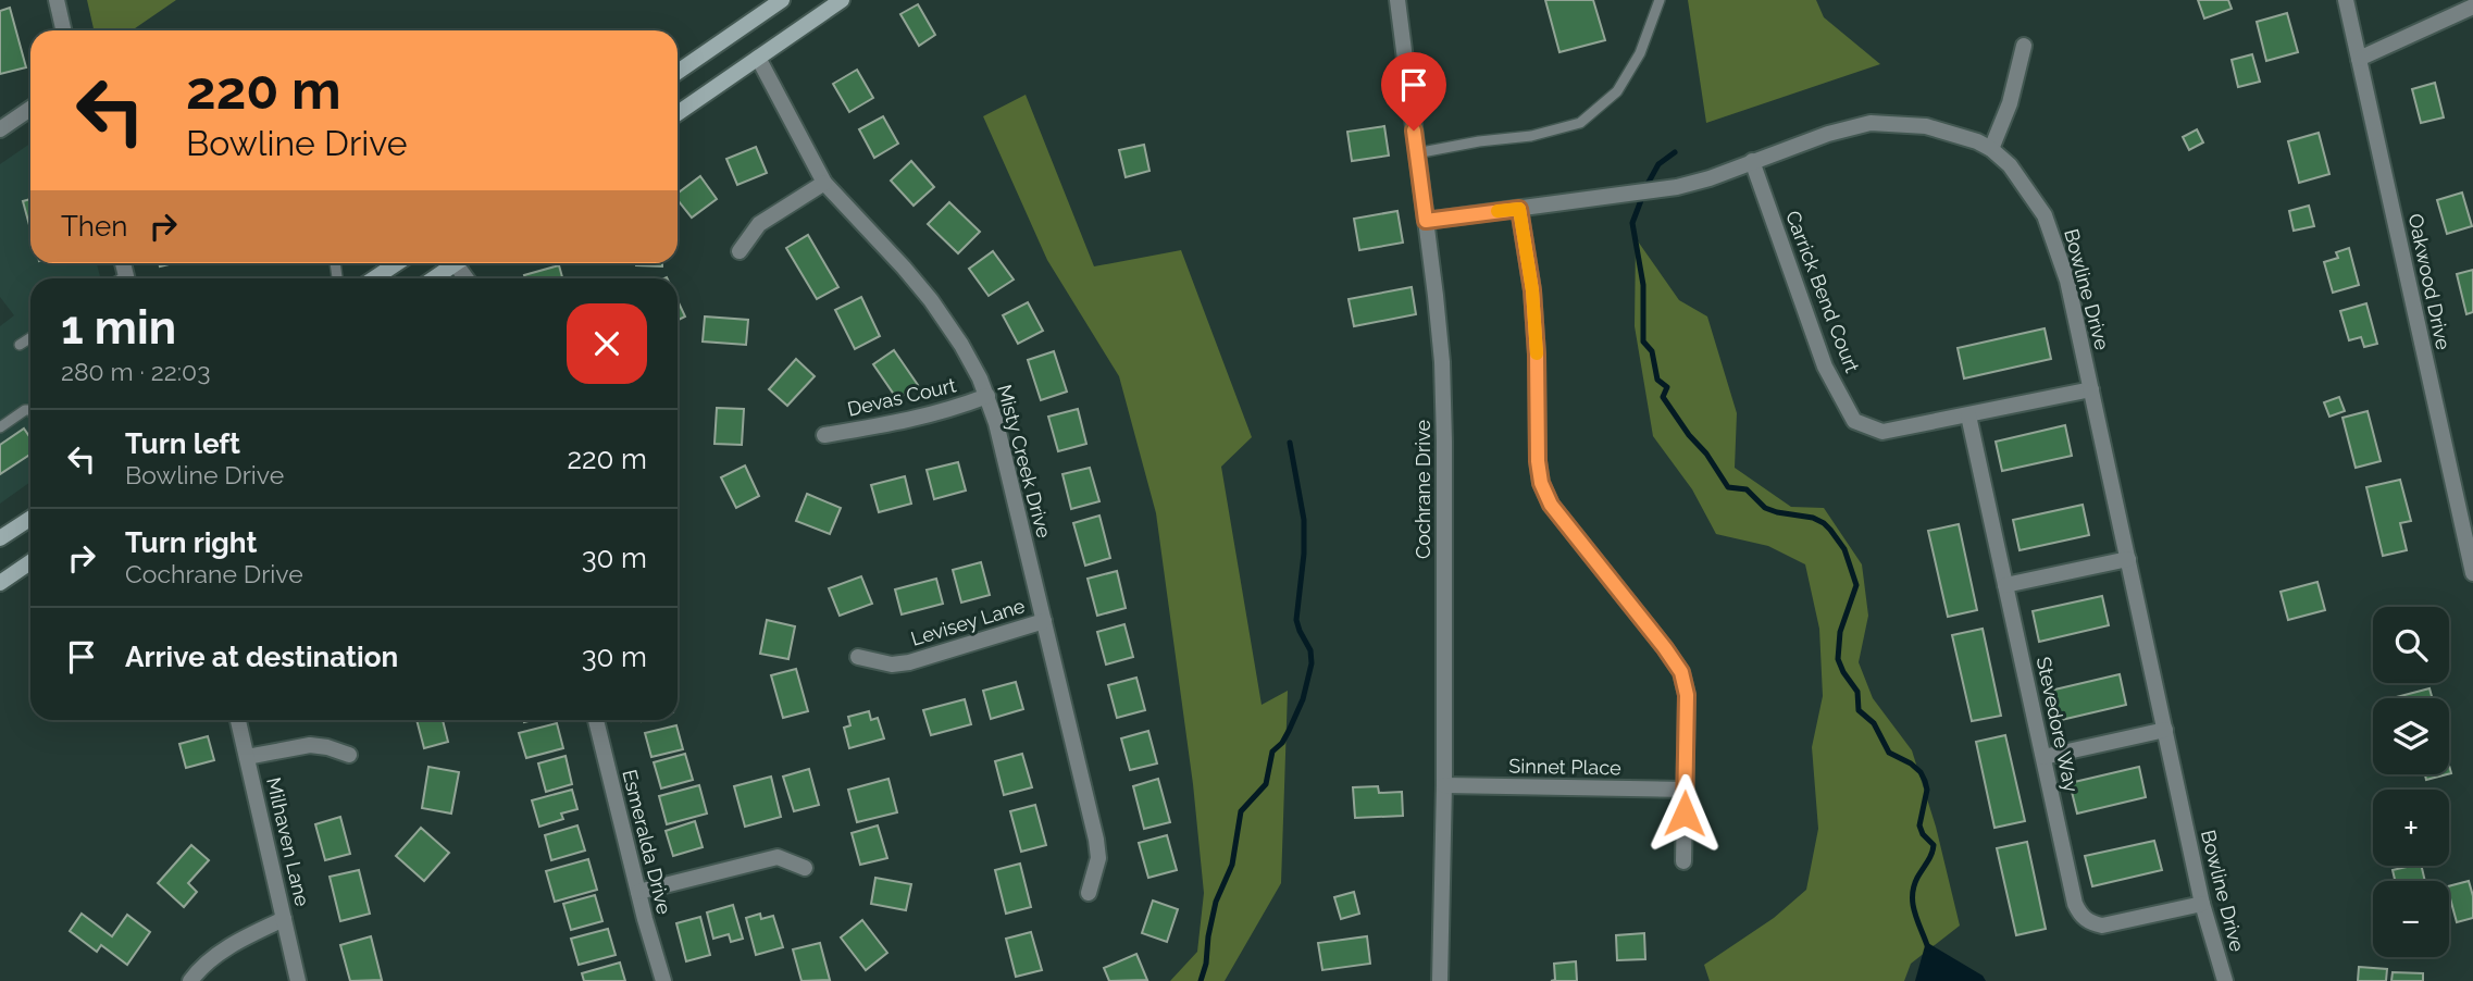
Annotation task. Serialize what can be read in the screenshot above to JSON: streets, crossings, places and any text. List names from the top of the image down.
{
  "streets": {
    "street": [
      "Oakwood Drive",
      "Bowline Drive",
      "Carrick Bend Court",
      "Devas Court",
      "Misty Creek Drive",
      "Cochrane Drive",
      "Levisey Lane",
      "Stevedore Way",
      "Sinnet Place",
      "Milhaven Lane",
      "Esmeralda Drive"
    ]
  },
  "crossings": [
    ["Bowline Drive", "Carrick Bend Court"],
    ["Bowline Drive", "Cochrane Drive"],
    ["Bowline Drive", "Stevedore Way"],
    ["Carrick Bend Court", "Stevedore Way"],
    ["Devas Court", "Misty Creek Drive"],
    ["Misty Creek Drive", "Levisey Lane"],
    ["Cochrane Drive", "Sinnet Place"]
  ],
  "page": {
    "turn": ["220 m", "Bowline Drive"],
    "then": "Then",
    "heading": ["1 min", "280 m · 22:03"],
    "list": [
      {
        "name": "Turn left",
        "note": "Bowline Drive",
        "value": "220 m"
      },
      {
        "name": "Turn right",
        "note": "Cochrane Drive",
        "value": "30 m"
      },
      {
        "name": "Arrive at destination",
        "value": "30 m"
      }
    ],
    "map_buttons": ["+", "−"]
  }
}
